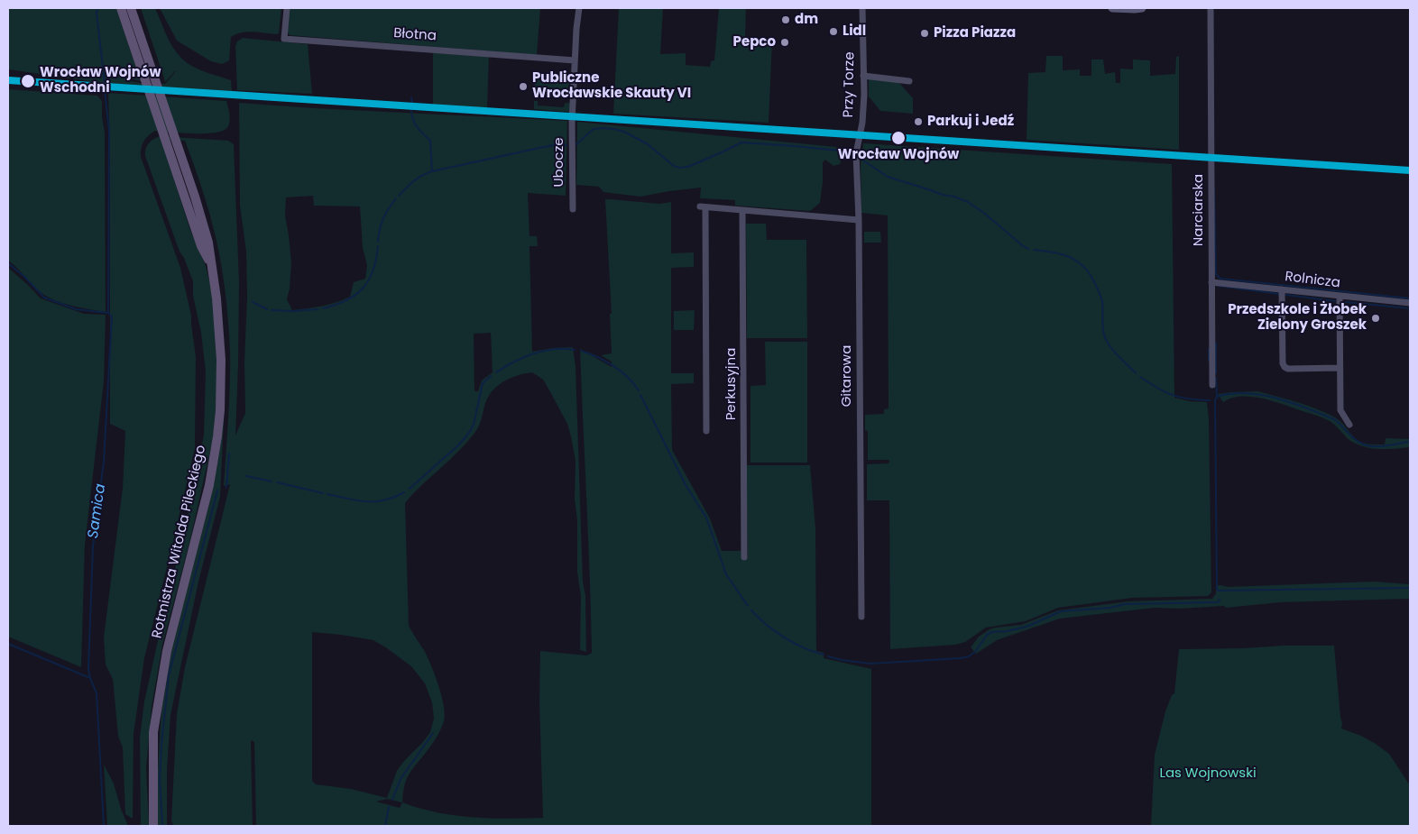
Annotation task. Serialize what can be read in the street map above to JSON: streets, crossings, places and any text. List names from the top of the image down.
{
  "streets": {
    "main road": ["Rotmistrza Witolda Pileckiego"],
    "street": [
      "Błotna",
      "Przy Torze",
      "Ubocze",
      "Narciarska",
      "Rolnicza",
      "Gitarowa",
      "Perkusyjna"
    ]
  },
  "crossings": [
    ["Błotna", "Ubocze"],
    ["Przy Torze", "Gitarowa"],
    ["Narciarska", "Rolnicza"],
    ["Gitarowa", "Perkusyjna"]
  ],
  "water": ["Samica"],
  "parks": ["Las Wojnowski"],
  "places": [
    "dm",
    "Lidl",
    "Pizza Piazza",
    "Pepco",
    "Wrocław Wojnów Wschodni",
    "Publiczne Wrocławskie Skauty VI",
    "Parkuj i Jedź",
    "Wrocław Wojnów",
    "Przedszkole i Żłobek Zielony Groszek"
  ]
}
